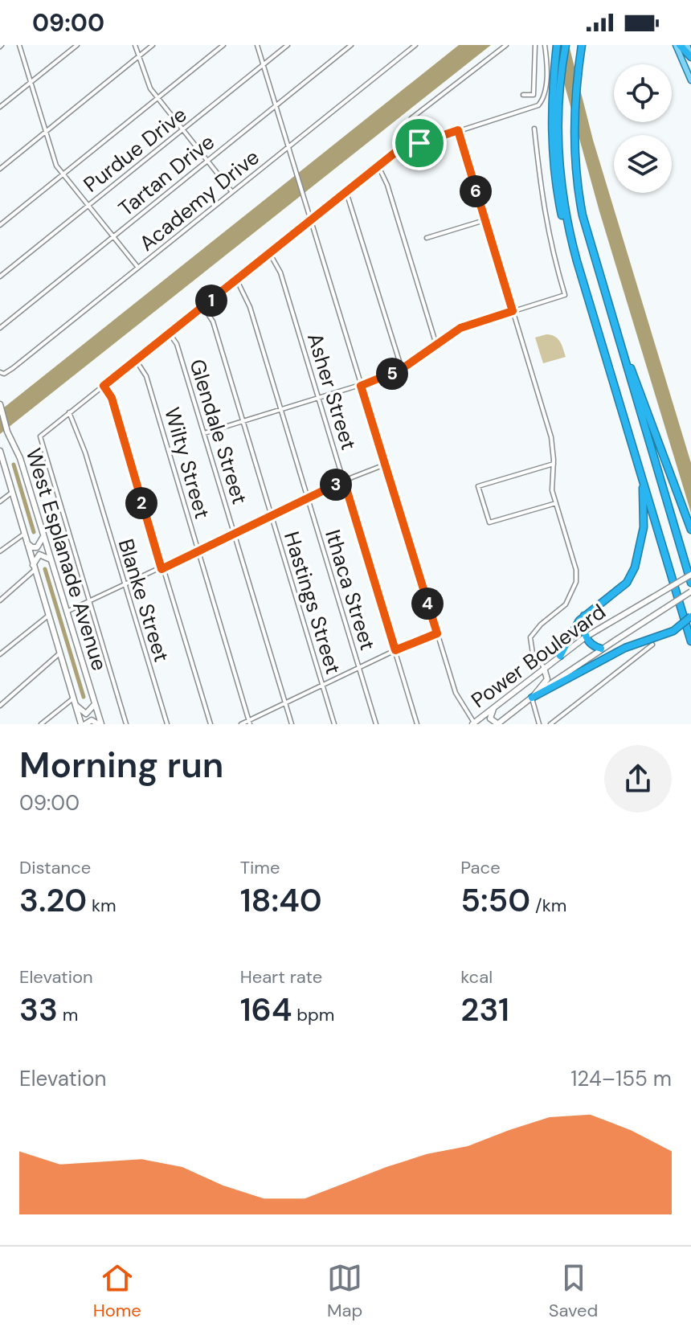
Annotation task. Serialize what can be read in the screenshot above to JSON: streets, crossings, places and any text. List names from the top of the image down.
{
  "streets": {
    "main road": ["West Esplanade Avenue", "Power Boulevard"],
    "street": [
      "Purdue Drive",
      "Tartan Drive",
      "Academy Drive",
      "Asher Street",
      "Glendale Street",
      "Wilty Street",
      "Ithaca Street",
      "Blanke Street",
      "Hastings Street"
    ]
  },
  "page": {
    "status": "09:00",
    "pins": [
      "6",
      "1",
      "5",
      "3",
      "2",
      "4"
    ],
    "heading": ["Morning run", "09:00"],
    "stats": [
      ["Distance", "3.20 km"],
      ["Time", "18:40"],
      ["Pace", "5:50 /km"],
      ["Elevation", "33 m"],
      ["Heart rate", "164 bpm"],
      ["kcal", "231"]
    ],
    "chart": ["Elevation", "124–155 m"],
    "tabs": ["Home", "Map", "Saved"]
  }
}
